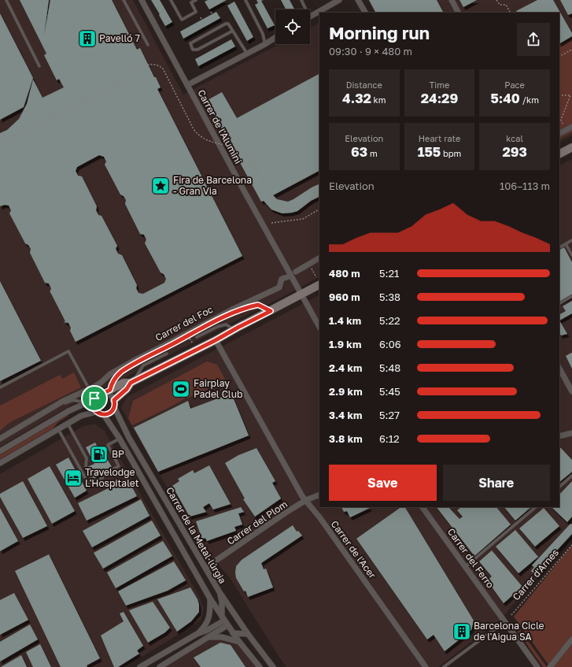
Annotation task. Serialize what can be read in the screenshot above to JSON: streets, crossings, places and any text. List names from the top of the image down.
{
  "streets": {
    "street": [
      "Carrer de l'Alumini",
      "Carrer del Foc",
      "Carrer del Plom",
      "Carrer de la Metal·lúrgia",
      "Carrer de l'Acer",
      "Carrer del Ferro"
    ],
    "path": ["Carrer d'Arnes"]
  },
  "crossings": [
    ["Carrer del Plom", "Carrer de la Metal·lúrgia"],
    ["Carrer del Plom", "Carrer de l'Acer"]
  ],
  "places": {
    "building": ["Pavelló 7", "Barcelona Cicle de l'Aigua SA"],
    "place": ["Fira de Barcelona - Gran Via"],
    "sports": ["Fairplay Padel Club"],
    "fuel station": ["BP"],
    "hotel": ["Travelodge L'Hospitalet"]
  },
  "page": {
    "heading": ["Morning run", "09:30 · 9 × 480 m"],
    "stats": [
      ["Distance", "4.32 km"],
      ["Time", "24:29"],
      ["Pace", "5:40 /km"],
      ["Elevation", "63 m"],
      ["Heart rate", "155 bpm"],
      ["kcal", "293"]
    ],
    "chart": ["Elevation", "106–113 m"],
    "list": [
      {
        "name": "480 m",
        "note": "5:21"
      },
      {
        "name": "960 m",
        "note": "5:38"
      },
      {
        "name": "1.4 km",
        "note": "5:22"
      },
      {
        "name": "1.9 km",
        "note": "6:06"
      },
      {
        "name": "2.4 km",
        "note": "5:48"
      },
      {
        "name": "2.9 km",
        "note": "5:45"
      },
      {
        "name": "3.4 km",
        "note": "5:27"
      },
      {
        "name": "3.8 km",
        "note": "6:12"
      }
    ],
    "buttons": ["Save", "Share"]
  }
}
